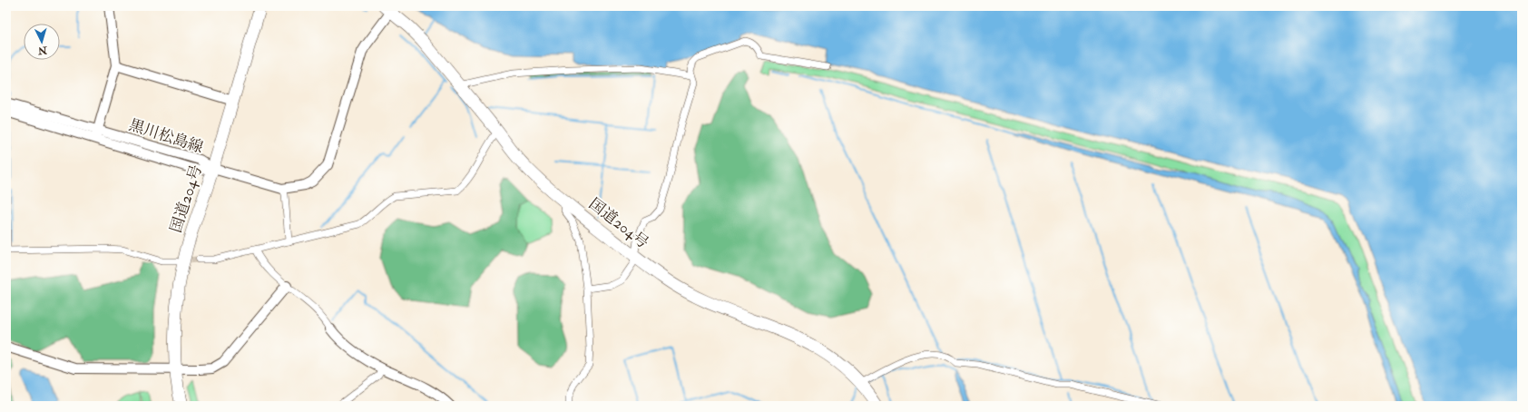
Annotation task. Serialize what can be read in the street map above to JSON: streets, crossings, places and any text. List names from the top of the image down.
{
  "streets": {
    "highway": ["国道204号"],
    "street": ["黒川松島線"]
  },
  "crossings": [
    ["黒川松島線", "国道204号"]
  ],
  "north": "bottom"
}
